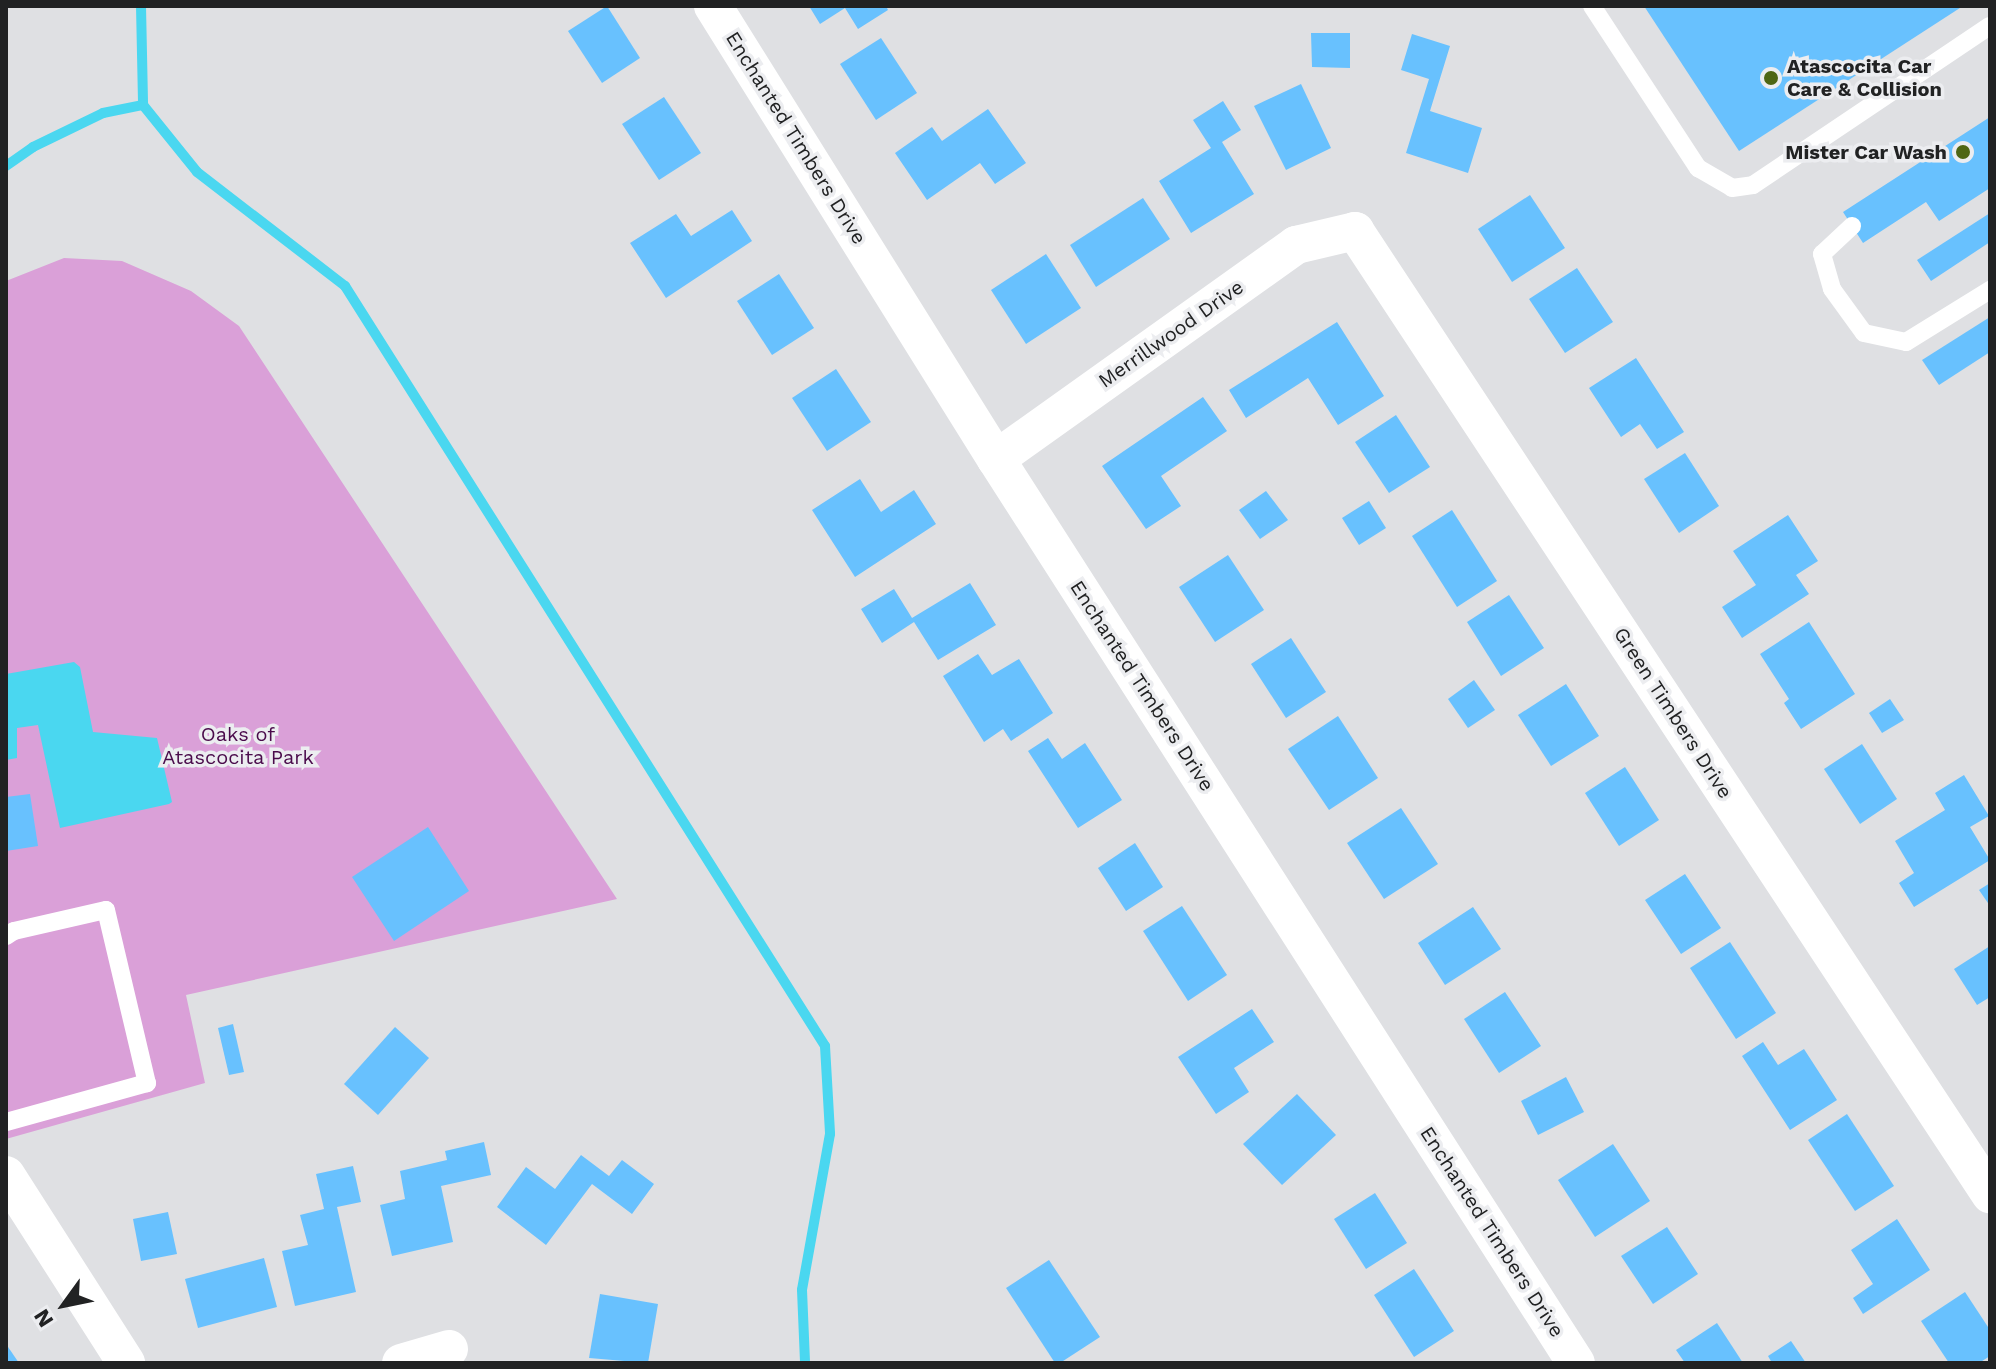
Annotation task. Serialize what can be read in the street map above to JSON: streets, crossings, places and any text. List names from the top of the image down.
{
  "streets": {
    "street": ["Enchanted Timbers Drive", "Merrillwood Drive", "Green Timbers Drive"]
  },
  "crossings": [
    ["Enchanted Timbers Drive", "Merrillwood Drive"],
    ["Merrillwood Drive", "Green Timbers Drive"]
  ],
  "parks": ["Oaks of Atascocita Park"],
  "places": ["Atascocita Car Care & Collision", "Mister Car Wash"],
  "north": "bottom left"
}
